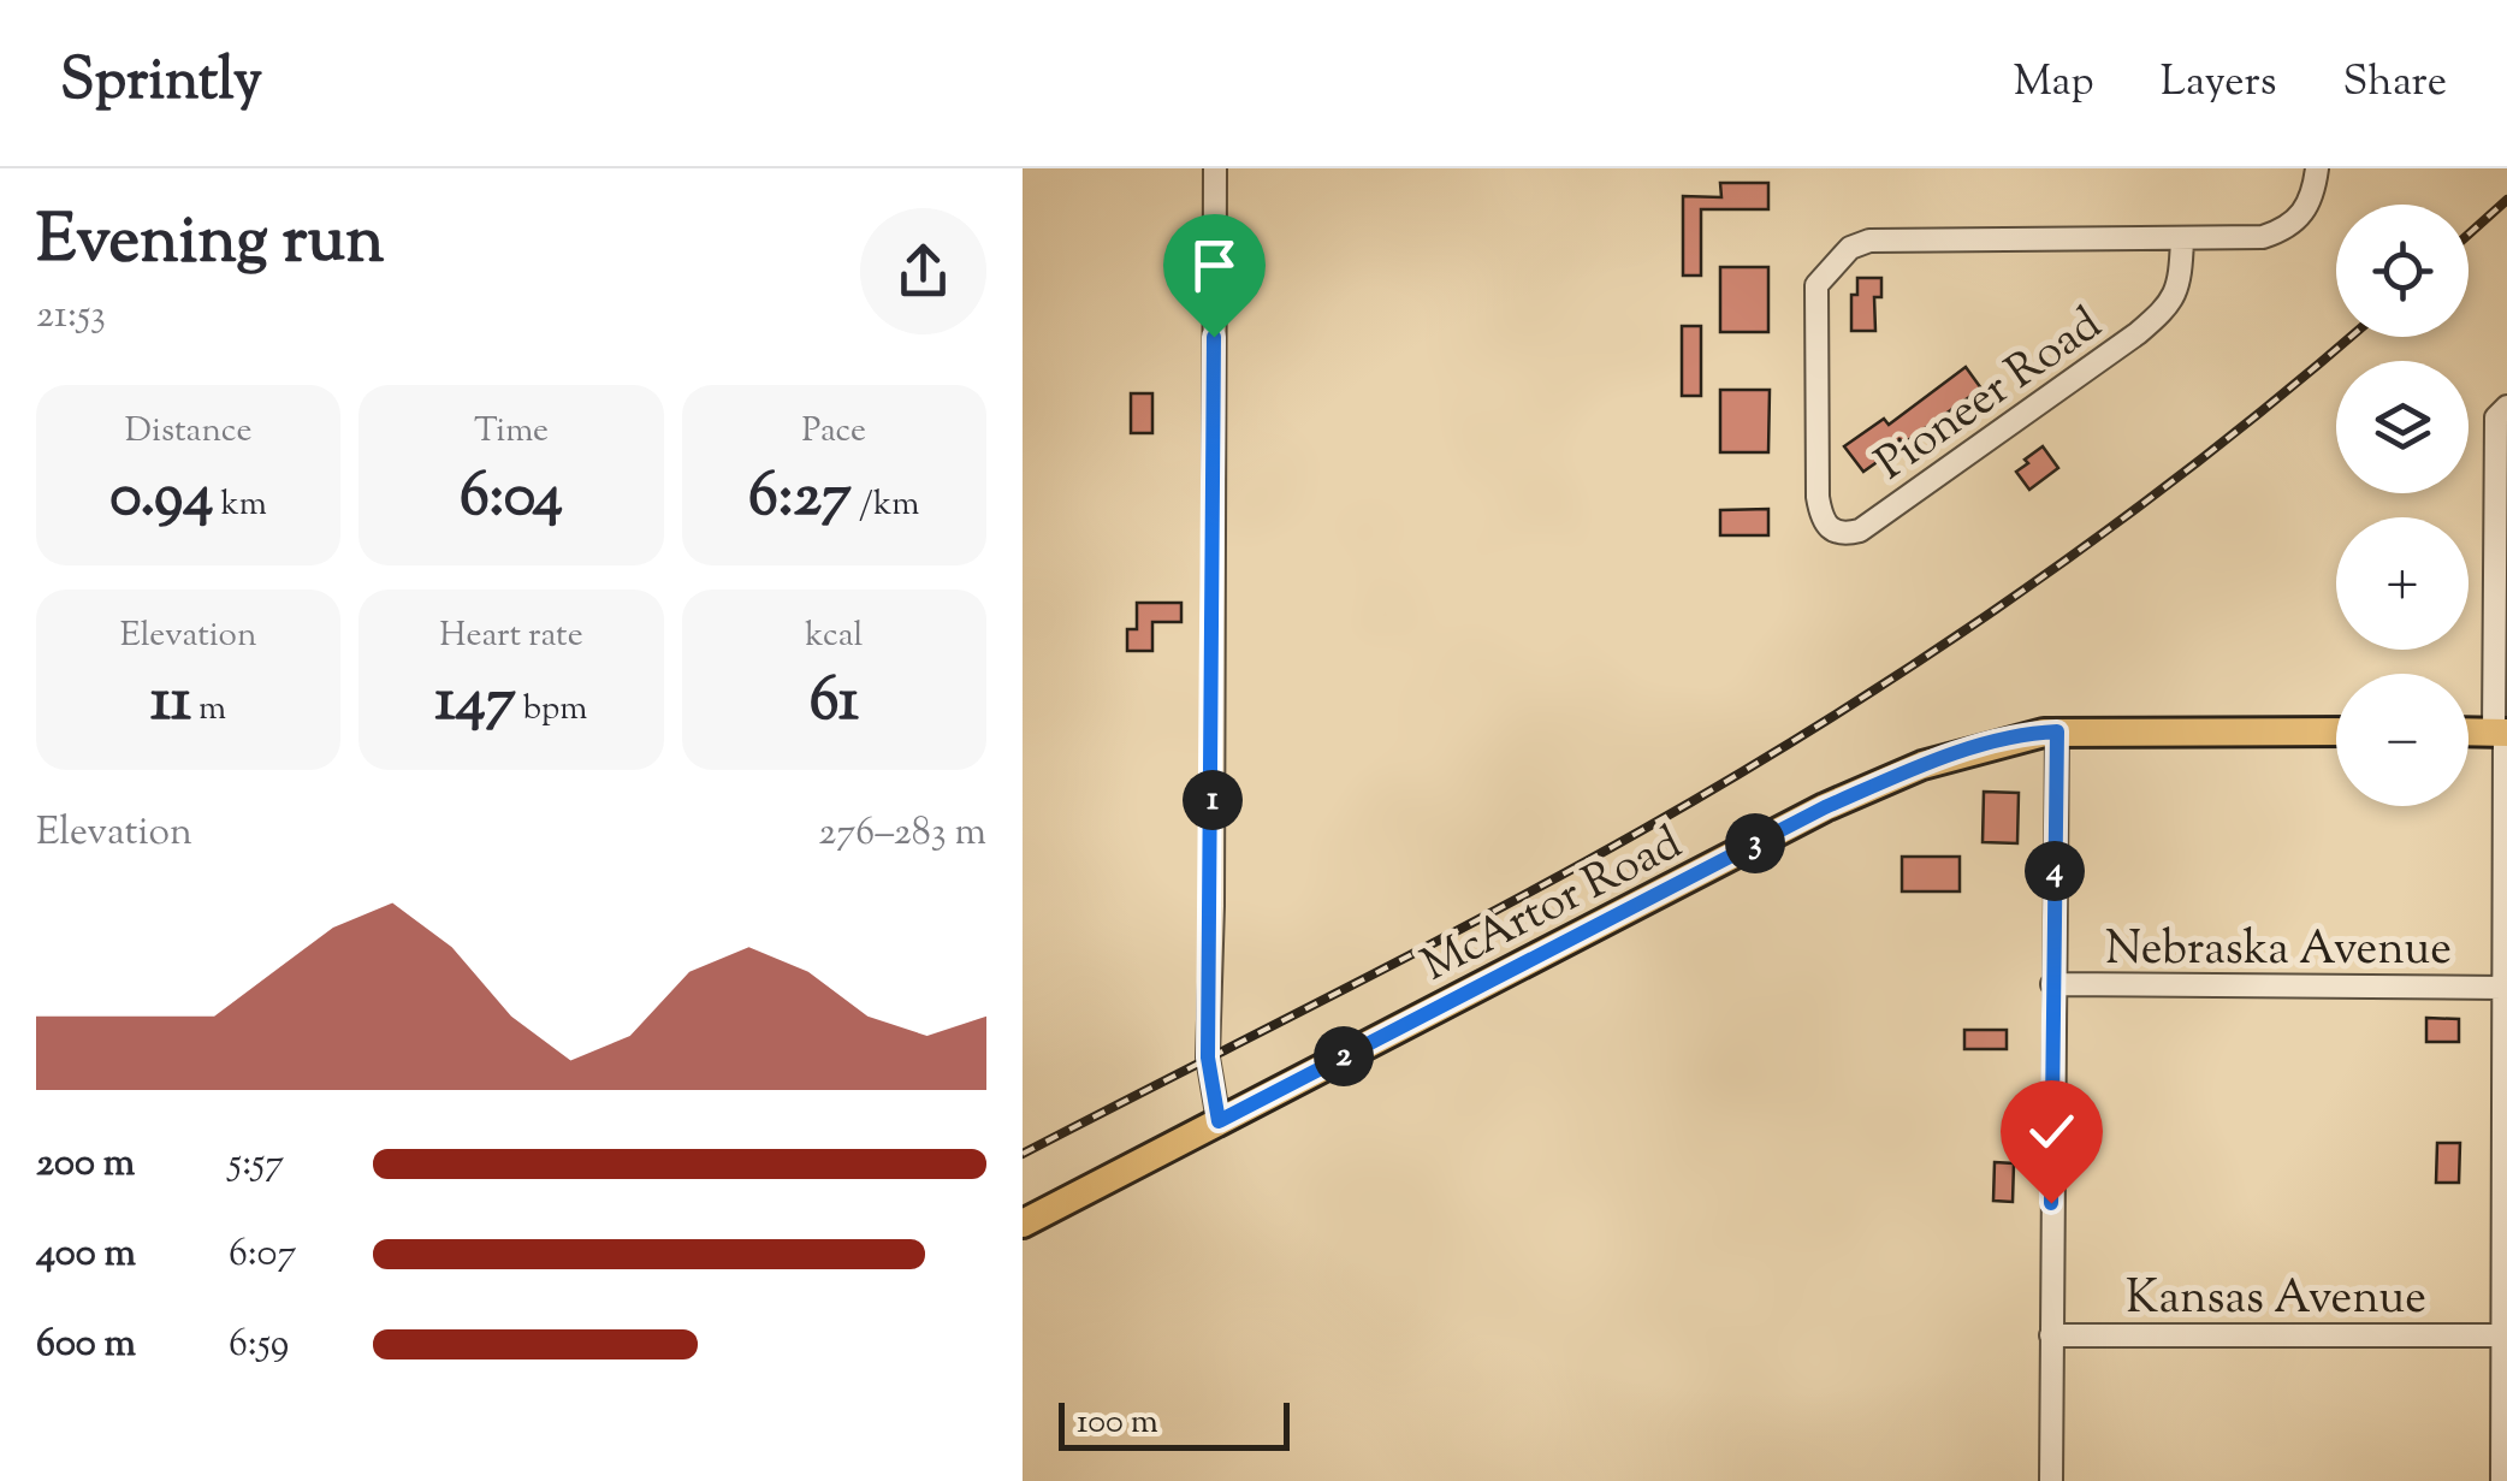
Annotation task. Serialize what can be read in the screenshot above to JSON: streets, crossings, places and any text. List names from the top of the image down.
{
  "streets": {
    "main road": ["McArtor Road"],
    "street": ["Pioneer Road", "Nebraska Avenue", "Kansas Avenue"]
  },
  "scale_bar": "100 m",
  "page": {
    "header": "Sprintly",
    "nav": ["Map", "Layers", "Share"],
    "heading": ["Evening run", "21:53"],
    "map_buttons": ["+", "−"],
    "stats": [
      ["Distance", "0.94 km"],
      ["Time", "6:04"],
      ["Pace", "6:27 /km"],
      ["Elevation", "11 m"],
      ["Heart rate", "147 bpm"],
      ["kcal", "61"]
    ],
    "pins": [
      "1",
      "3",
      "4",
      "2"
    ],
    "chart": ["Elevation", "276–283 m"],
    "list": [
      {
        "name": "200 m",
        "note": "5:57"
      },
      {
        "name": "400 m",
        "note": "6:07"
      },
      {
        "name": "600 m",
        "note": "6:59"
      }
    ],
    "scale": "100 m"
  }
}
